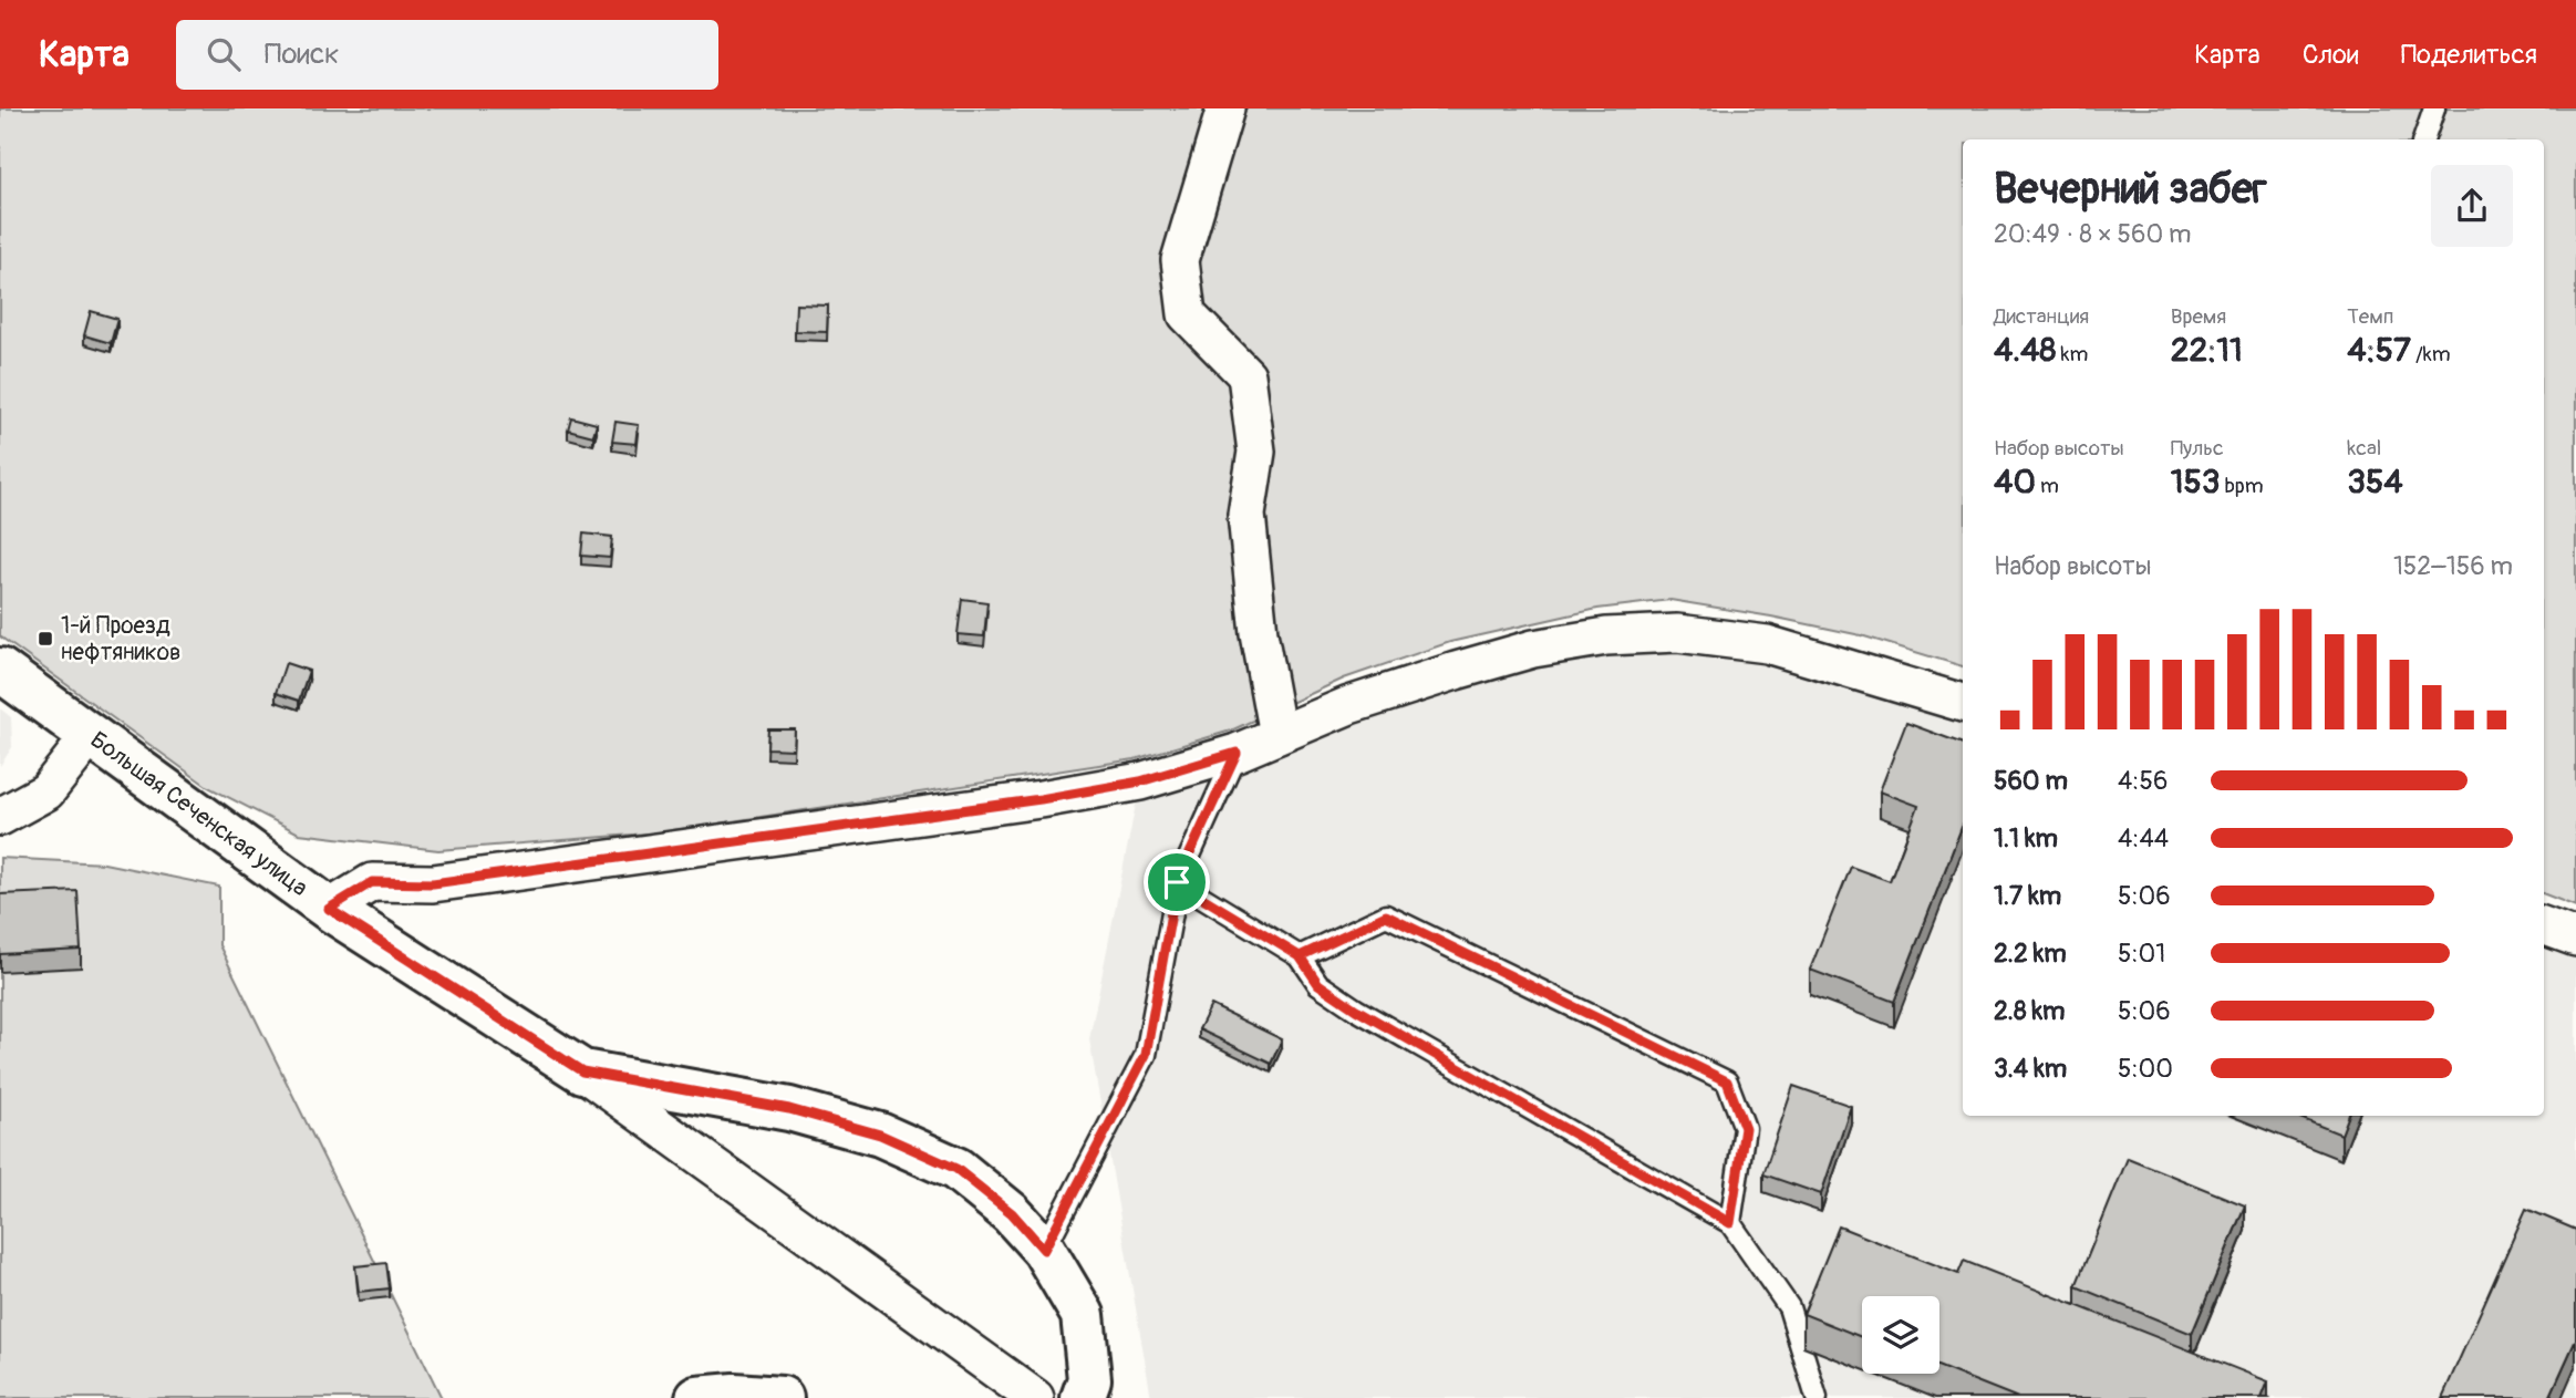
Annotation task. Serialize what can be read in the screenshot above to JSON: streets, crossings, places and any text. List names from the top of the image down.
{
  "streets": {
    "street": ["Большая Сеченская улица"]
  },
  "places": {
    "transit": ["1-й Проезд нефтяников"]
  },
  "page": {
    "header": "Карта",
    "search": "Поиск",
    "nav": ["Карта", "Слои", "Поделиться"],
    "heading": ["Вечерний забег", "20:49 · 8 × 560 m"],
    "stats": [
      ["Дистанция", "4.48 km"],
      ["Время", "22:11"],
      ["Темп", "4:57 /km"],
      ["Набор высоты", "40 m"],
      ["Пульс", "153 bpm"],
      ["kcal", "354"]
    ],
    "chart": ["Набор высоты", "152–156 m"],
    "list": [
      {
        "name": "560 m",
        "note": "4:56"
      },
      {
        "name": "1.1 km",
        "note": "4:44"
      },
      {
        "name": "1.7 km",
        "note": "5:06"
      },
      {
        "name": "2.2 km",
        "note": "5:01"
      },
      {
        "name": "2.8 km",
        "note": "5:06"
      },
      {
        "name": "3.4 km",
        "note": "5:00"
      }
    ]
  }
}
